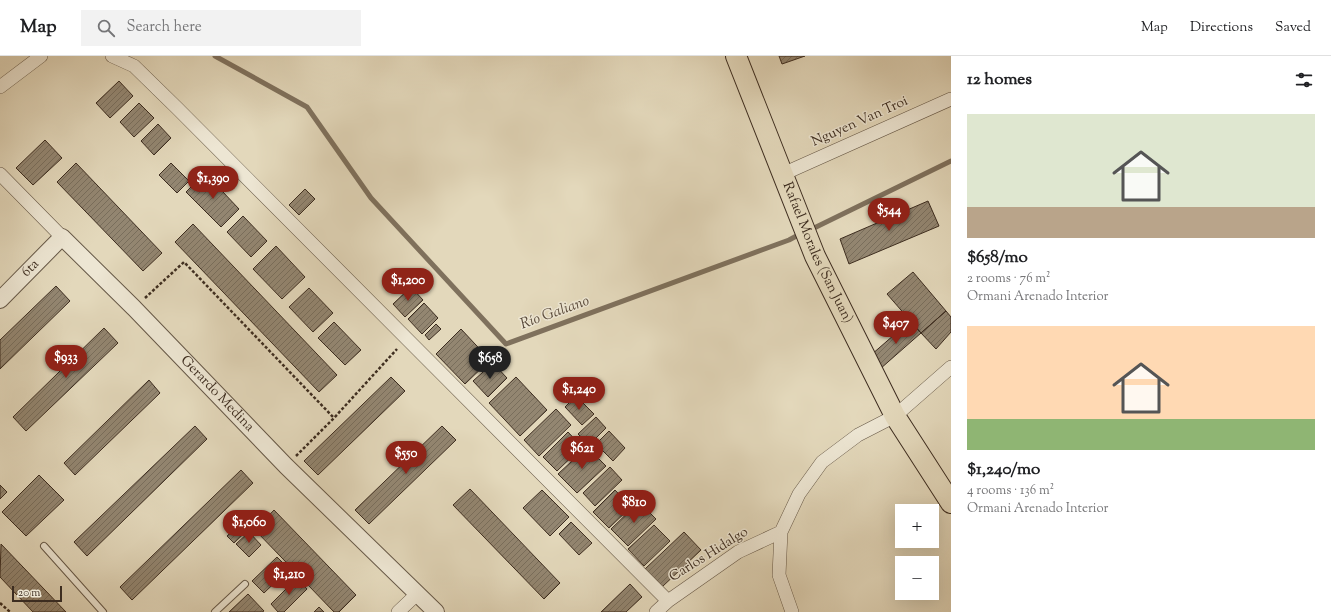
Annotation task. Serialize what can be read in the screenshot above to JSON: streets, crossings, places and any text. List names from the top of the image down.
{
  "streets": {
    "main road": ["Rafael Morales (San Juan)"],
    "street": [
      "Nguyen Van Troi",
      "6ta",
      "Gerardo Medina",
      "Carlos Hidalgo"
    ]
  },
  "crossings": [
    ["Nguyen Van Troi", "Rafael Morales (San Juan)"],
    ["6ta", "Gerardo Medina"]
  ],
  "water": ["Río Galiano"],
  "scale_bar": "20 m",
  "page": {
    "header": "Map",
    "search": "Search here",
    "nav": ["Map", "Directions", "Saved"],
    "heading": "12 homes",
    "list": [
      {
        "name": "$658/mo",
        "note": "2 rooms · 76 m² · Ormani Arenado Interior"
      },
      {
        "name": "$1,240/mo",
        "note": "4 rooms · 136 m² · Ormani Arenado Interior"
      }
    ],
    "price": [
      "$1,390",
      "$544",
      "$1,200",
      "$407",
      "$933",
      "$658",
      "$1,240",
      "$621",
      "$550",
      "$810",
      "$1,060",
      "$1,210"
    ],
    "map_buttons": ["+", "−"],
    "scale": "20 m"
  }
}
